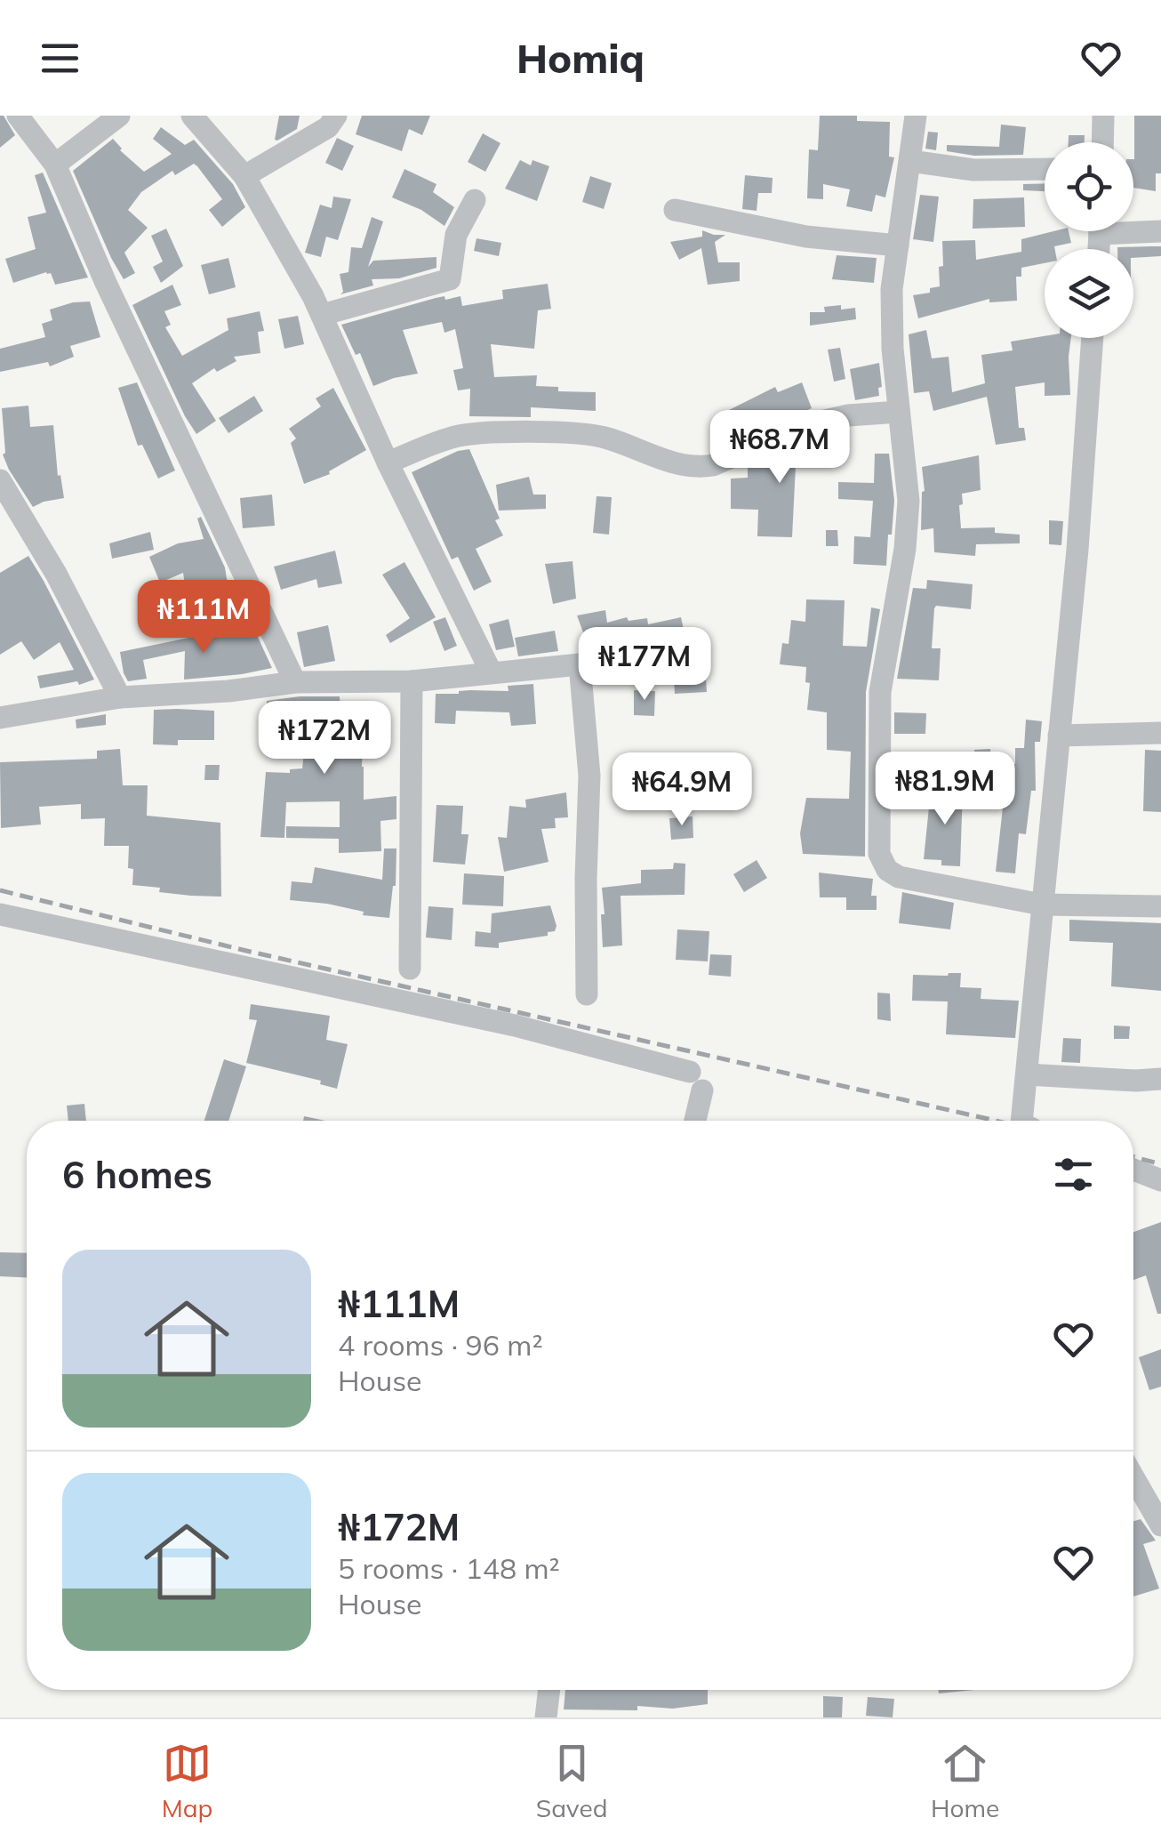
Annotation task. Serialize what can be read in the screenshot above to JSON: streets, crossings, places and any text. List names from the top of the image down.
{
  "page": {
    "header": "Homiq",
    "price": [
      "₦68.7M",
      "₦111M",
      "₦177M",
      "₦172M",
      "₦81.9M",
      "₦64.9M"
    ],
    "heading": "6 homes",
    "list": [
      {
        "name": "₦111M",
        "note": "4 rooms · 96 m² · House"
      },
      {
        "name": "₦172M",
        "note": "5 rooms · 148 m² · House"
      }
    ],
    "tabs": ["Map", "Saved", "Home"]
  }
}
